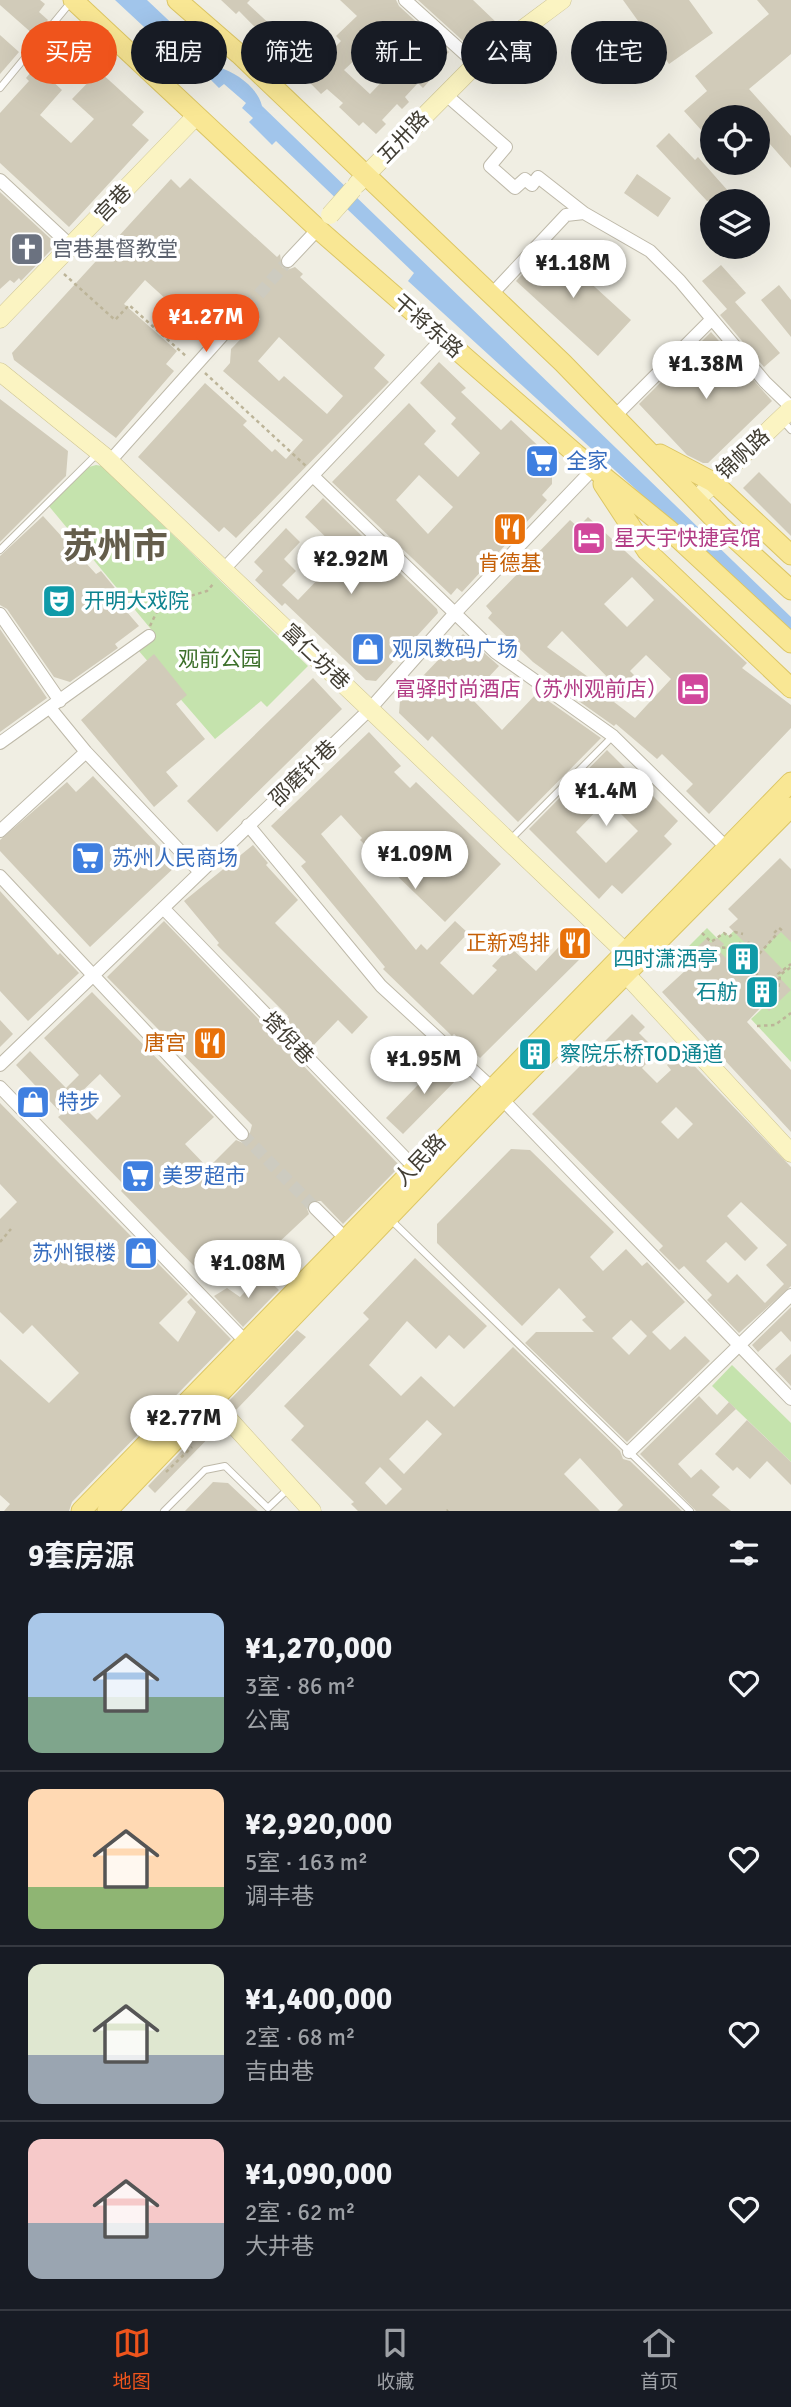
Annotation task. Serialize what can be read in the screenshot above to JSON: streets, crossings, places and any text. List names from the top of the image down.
{
  "streets": {
    "main road": ["干将东路", "人民路"],
    "street": [
      "五卅路",
      "宫巷",
      "锦帆路",
      "富仁坊巷",
      "邵磨针巷",
      "塔倪巷"
    ]
  },
  "crossings": [
    ["五卅路", "干将东路"],
    ["宫巷", "干将东路"],
    ["干将东路", "邵磨针巷"],
    ["富仁坊巷", "邵磨针巷"],
    ["富仁坊巷", "人民路"],
    ["邵磨针巷", "塔倪巷"],
    ["塔倪巷", "人民路"]
  ],
  "districts": ["苏州市"],
  "parks": ["观前公园"],
  "places": {
    "church": ["宫巷基督教堂"],
    "supermarket": ["全家", "苏州人民商场", "美罗超市"],
    "restaurant": ["肯德基", "正新鸡排", "唐宫"],
    "hotel": ["星天宇快捷宾馆", "富驿时尚酒店（苏州观前店）"],
    "theatre": ["开明大戏院"],
    "shop": ["观凤数码广场", "特步", "苏州银楼"],
    "building": ["四时潇洒亭", "石舫", "察院乐桥TOD通道"]
  },
  "page": {
    "chip": [
      "买房",
      "租房",
      "筛选",
      "新上",
      "公寓",
      "住宅"
    ],
    "price": [
      "¥1.18M",
      "¥1.27M",
      "¥1.38M",
      "¥2.92M",
      "¥1.4M",
      "¥1.09M",
      "¥1.95M",
      "¥1.08M",
      "¥2.77M"
    ],
    "heading": "9套房源",
    "list": [
      {
        "name": "¥1,270,000",
        "note": "3室 · 86 m² · 公寓"
      },
      {
        "name": "¥2,920,000",
        "note": "5室 · 163 m² · 调丰巷"
      },
      {
        "name": "¥1,400,000",
        "note": "2室 · 68 m² · 吉由巷"
      },
      {
        "name": "¥1,090,000",
        "note": "2室 · 62 m² · 大井巷"
      }
    ],
    "tabs": ["地图", "收藏", "首页"]
  }
}
